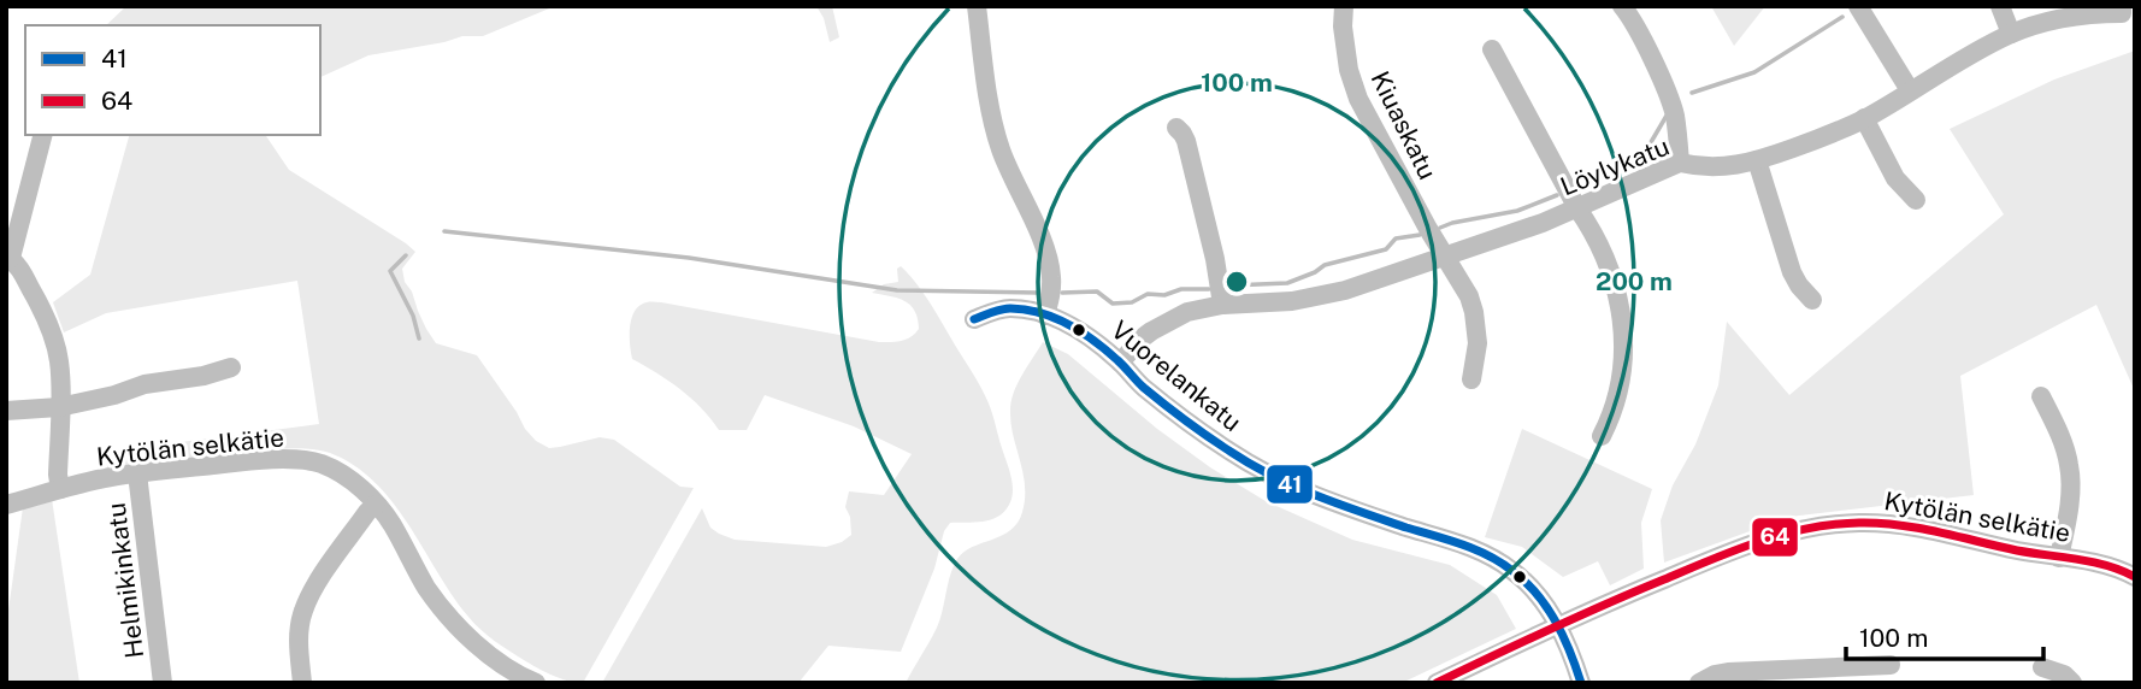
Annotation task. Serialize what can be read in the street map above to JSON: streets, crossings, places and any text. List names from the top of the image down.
{
  "streets": {
    "street": [
      "Kiuaskatu",
      "Löylykatu",
      "Vuorelankatu",
      "Kytölän selkätie",
      "Helmikinkatu"
    ]
  },
  "crossings": [
    ["Kiuaskatu", "Löylykatu"],
    ["Löylykatu", "Vuorelankatu"],
    ["Vuorelankatu", "Kytölän selkätie"],
    ["Kytölän selkätie", "Helmikinkatu"]
  ],
  "lines": ["transit line 41", "transit line 64"],
  "legend": ["41", "64"],
  "scale_bar": "100 m",
  "rings": ["100 m", "200 m"]
}
